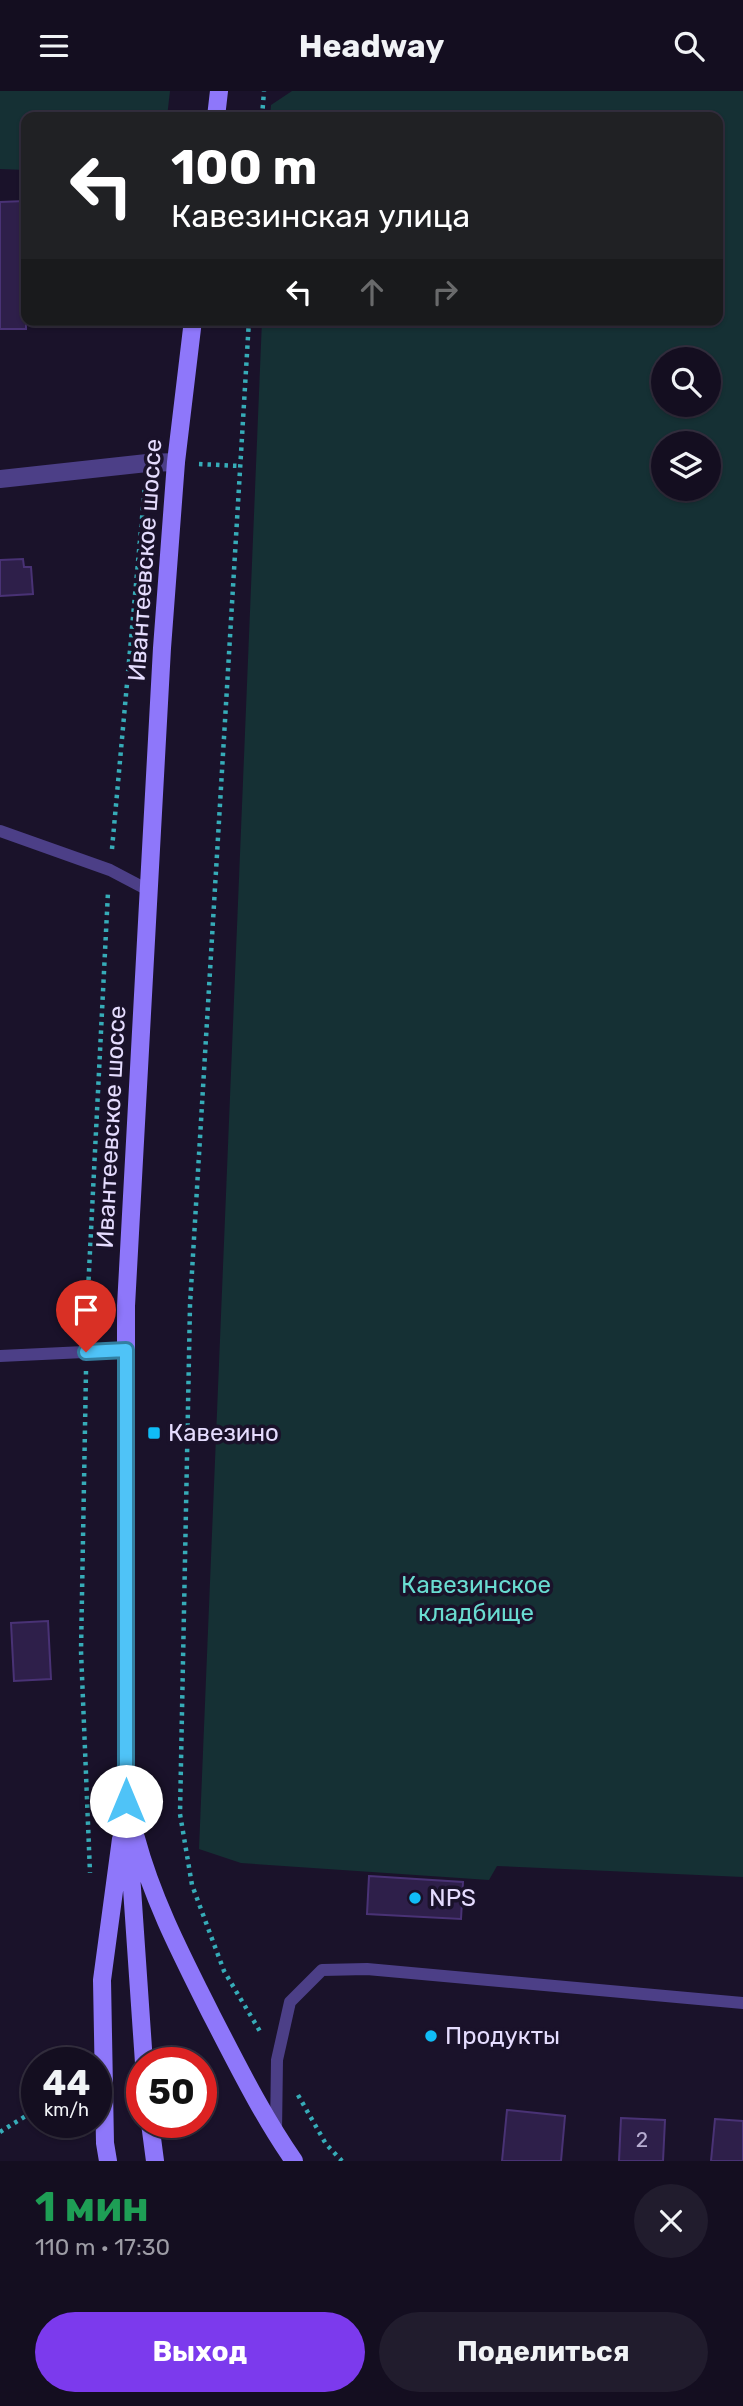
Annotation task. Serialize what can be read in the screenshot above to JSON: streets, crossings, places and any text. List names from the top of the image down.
{
  "streets": {
    "main road": ["Ивантеевское шоссе"]
  },
  "parks": ["Кавезинское кладбище"],
  "places": {
    "transit": ["Кавезино"],
    "other": ["NPS", "Продукты"]
  },
  "house_numbers": ["2"],
  "page": {
    "header": "Headway",
    "turn": ["100 m", "Кавезинская улица"],
    "speed": "44 km/h",
    "limit": "50",
    "heading": ["1 мин", "110 m · 17:30"],
    "buttons": ["Выход", "Поделиться"]
  }
}
